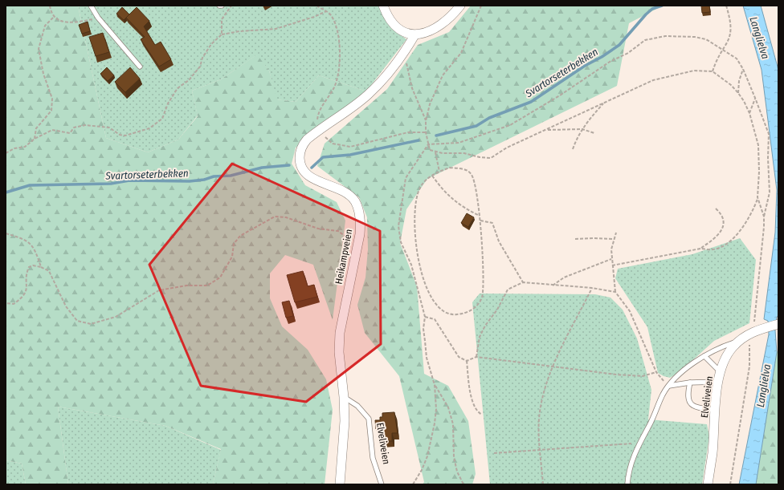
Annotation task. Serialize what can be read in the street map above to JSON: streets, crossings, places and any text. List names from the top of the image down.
{
  "streets": {
    "street": ["Heikampveien", "Elveliveien"]
  },
  "crossings": [
    ["Heikampveien", "Elveliveien"]
  ],
  "water": ["Langlielva", "Svartorseterbekken"]
}
